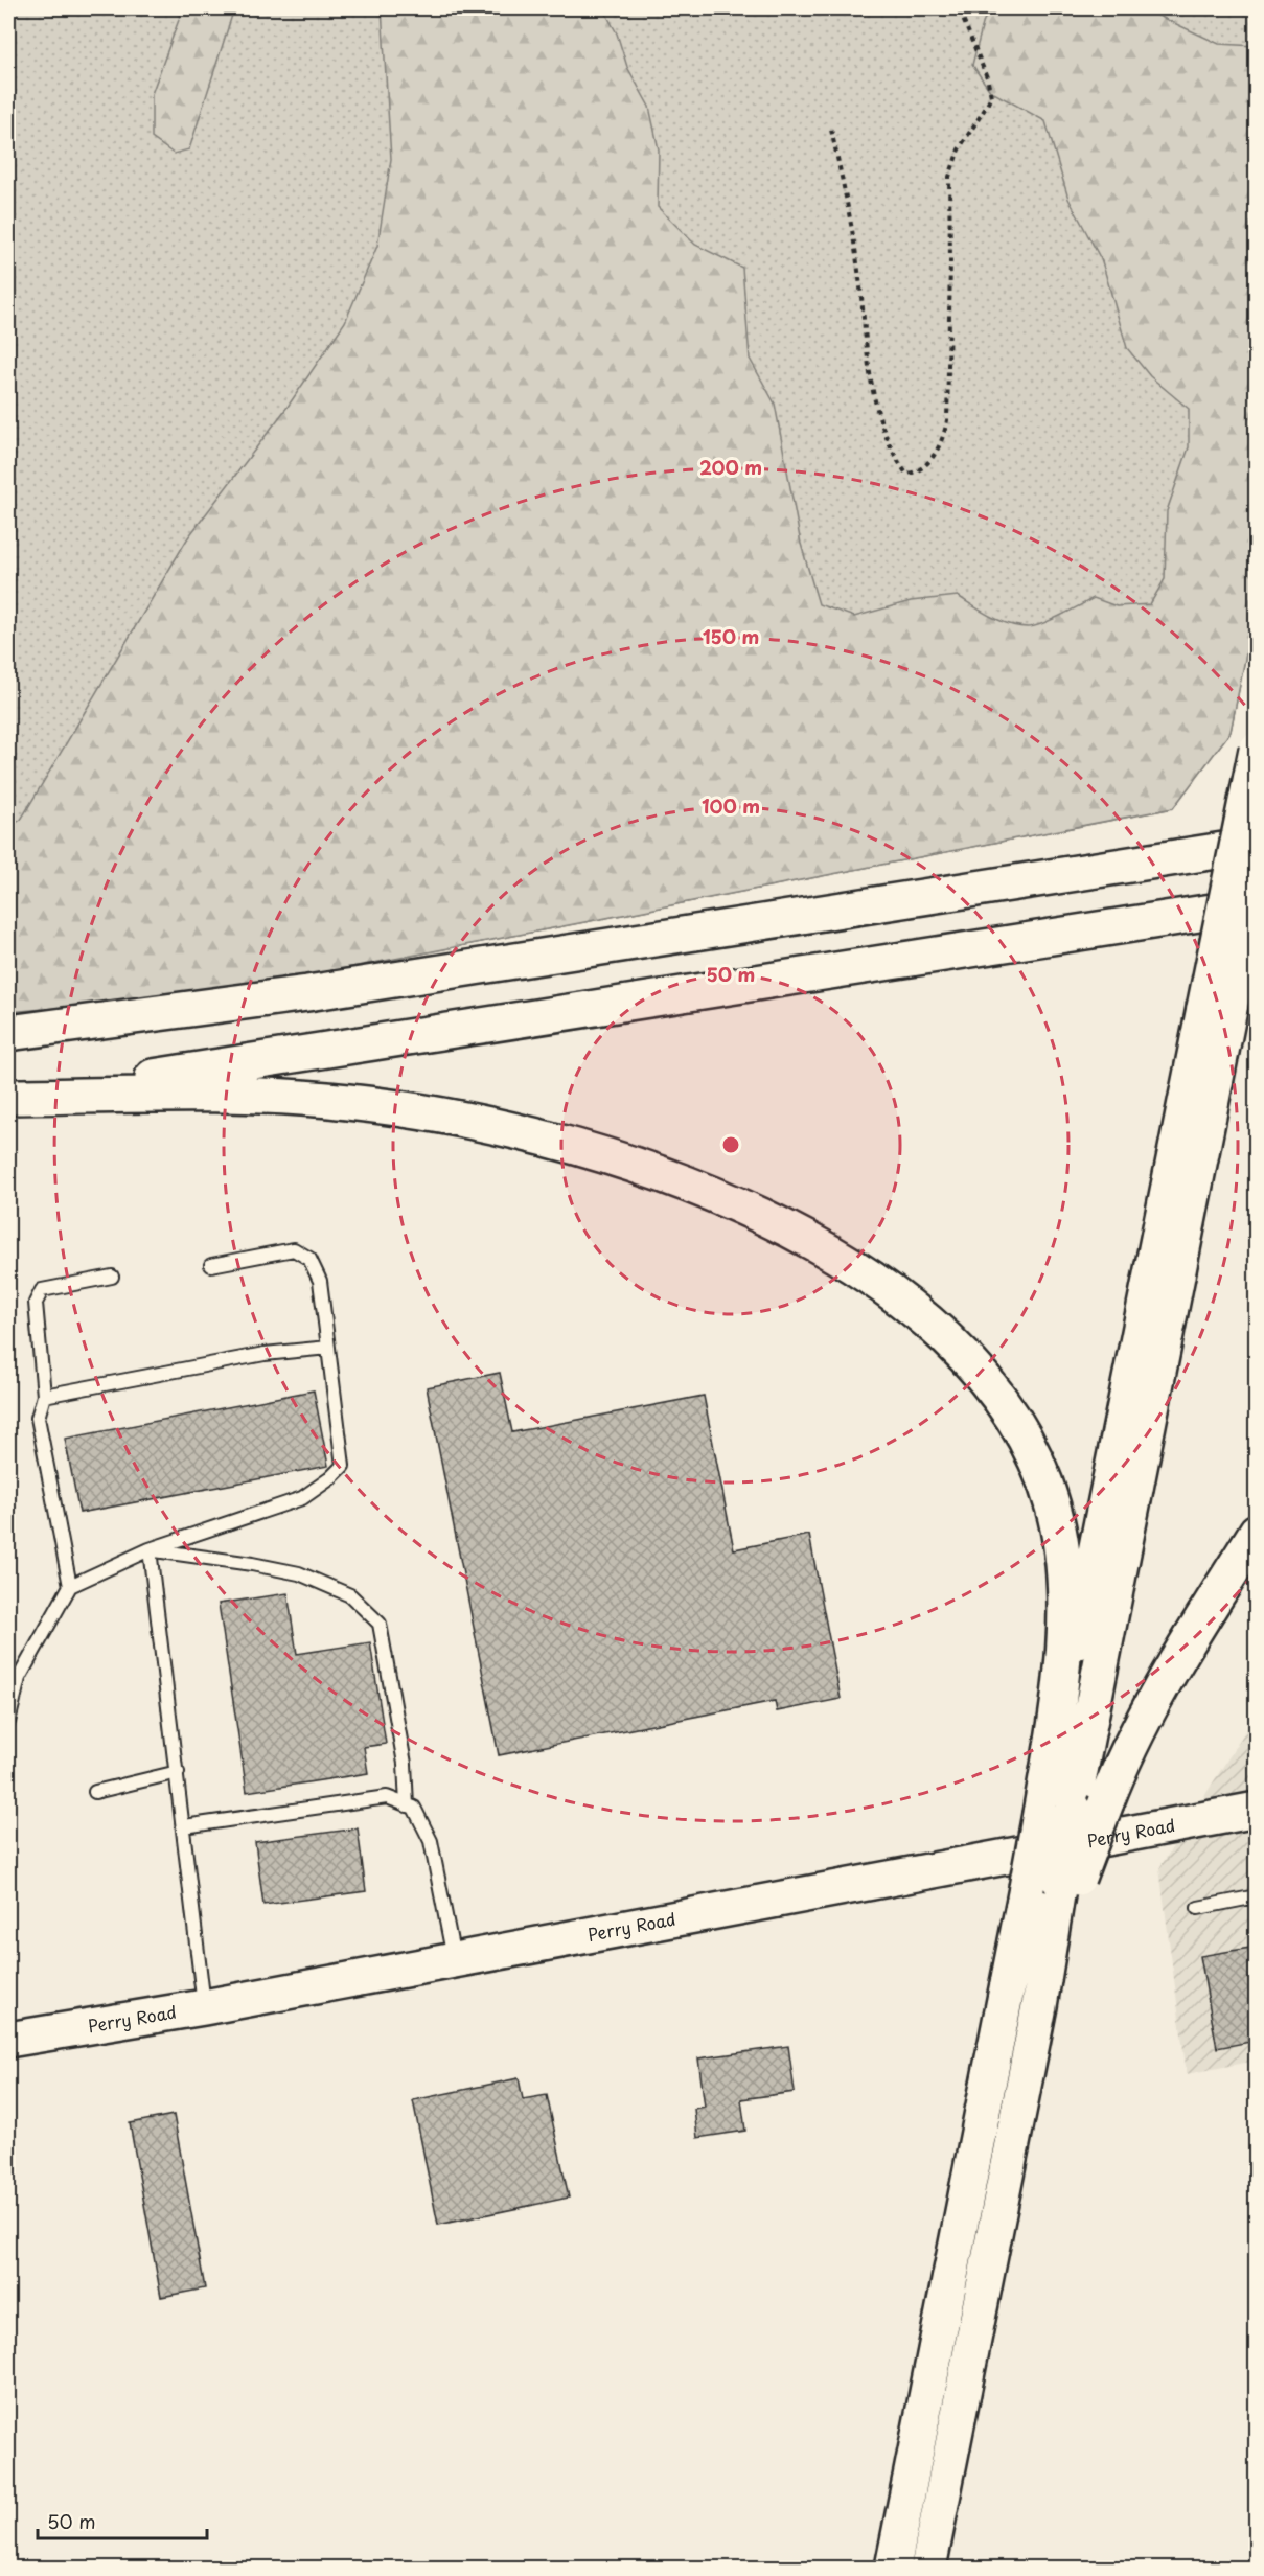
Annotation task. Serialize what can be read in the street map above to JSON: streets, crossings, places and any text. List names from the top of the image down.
{
  "streets": {
    "main road": ["Perry Road"]
  },
  "scale_bar": "50 m",
  "rings": [
    "200 m",
    "150 m",
    "100 m",
    "50 m"
  ]
}
